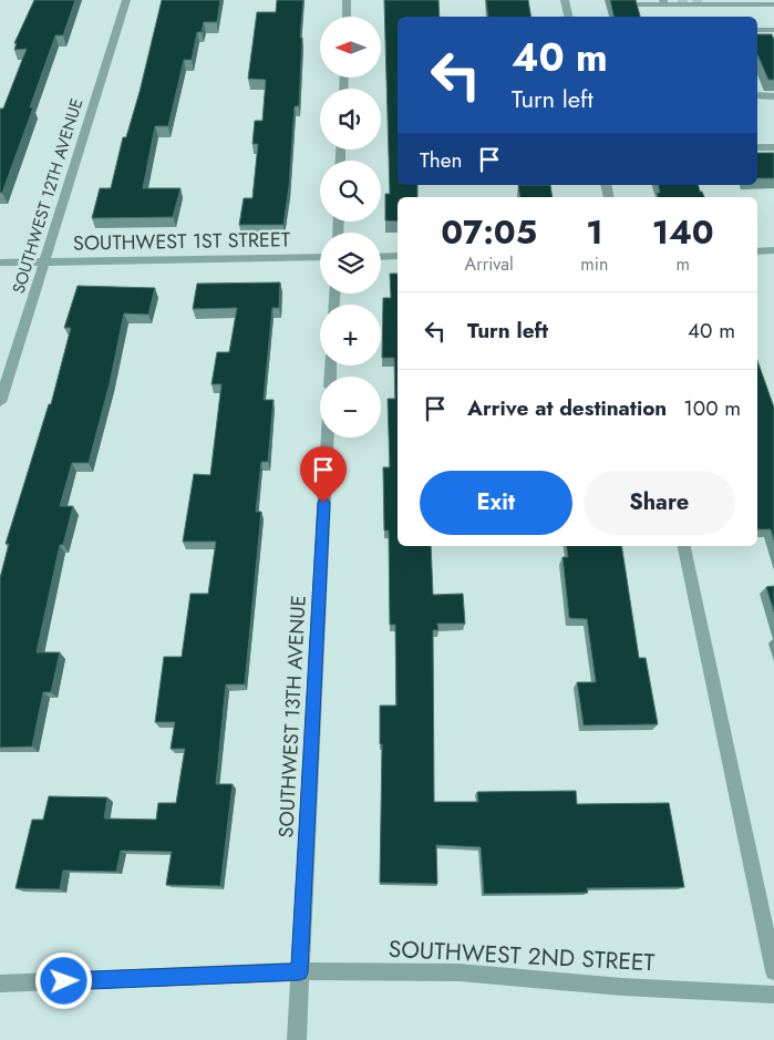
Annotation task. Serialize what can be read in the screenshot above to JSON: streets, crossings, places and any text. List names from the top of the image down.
{
  "streets": {
    "street": [
      "SOUTHWEST 12TH AVENUE",
      "SOUTHWEST 1ST STREET",
      "SOUTHWEST 13TH AVENUE",
      "SOUTHWEST 2ND STREET"
    ]
  },
  "crossings": [
    ["SOUTHWEST 12TH AVENUE", "SOUTHWEST 1ST STREET"],
    ["SOUTHWEST 13TH AVENUE", "SOUTHWEST 2ND STREET"]
  ],
  "north": "left",
  "page": {
    "map_buttons": ["+", "−"],
    "turn": ["40 m", "Turn left"],
    "then": "Then",
    "eta": [
      "07:05",
      "Arrival",
      "1",
      "min",
      "140",
      "m"
    ],
    "list": [
      {
        "name": "Turn left",
        "value": "40 m"
      },
      {
        "name": "Arrive at destination",
        "value": "100 m"
      }
    ],
    "buttons": ["Exit", "Share"]
  }
}
